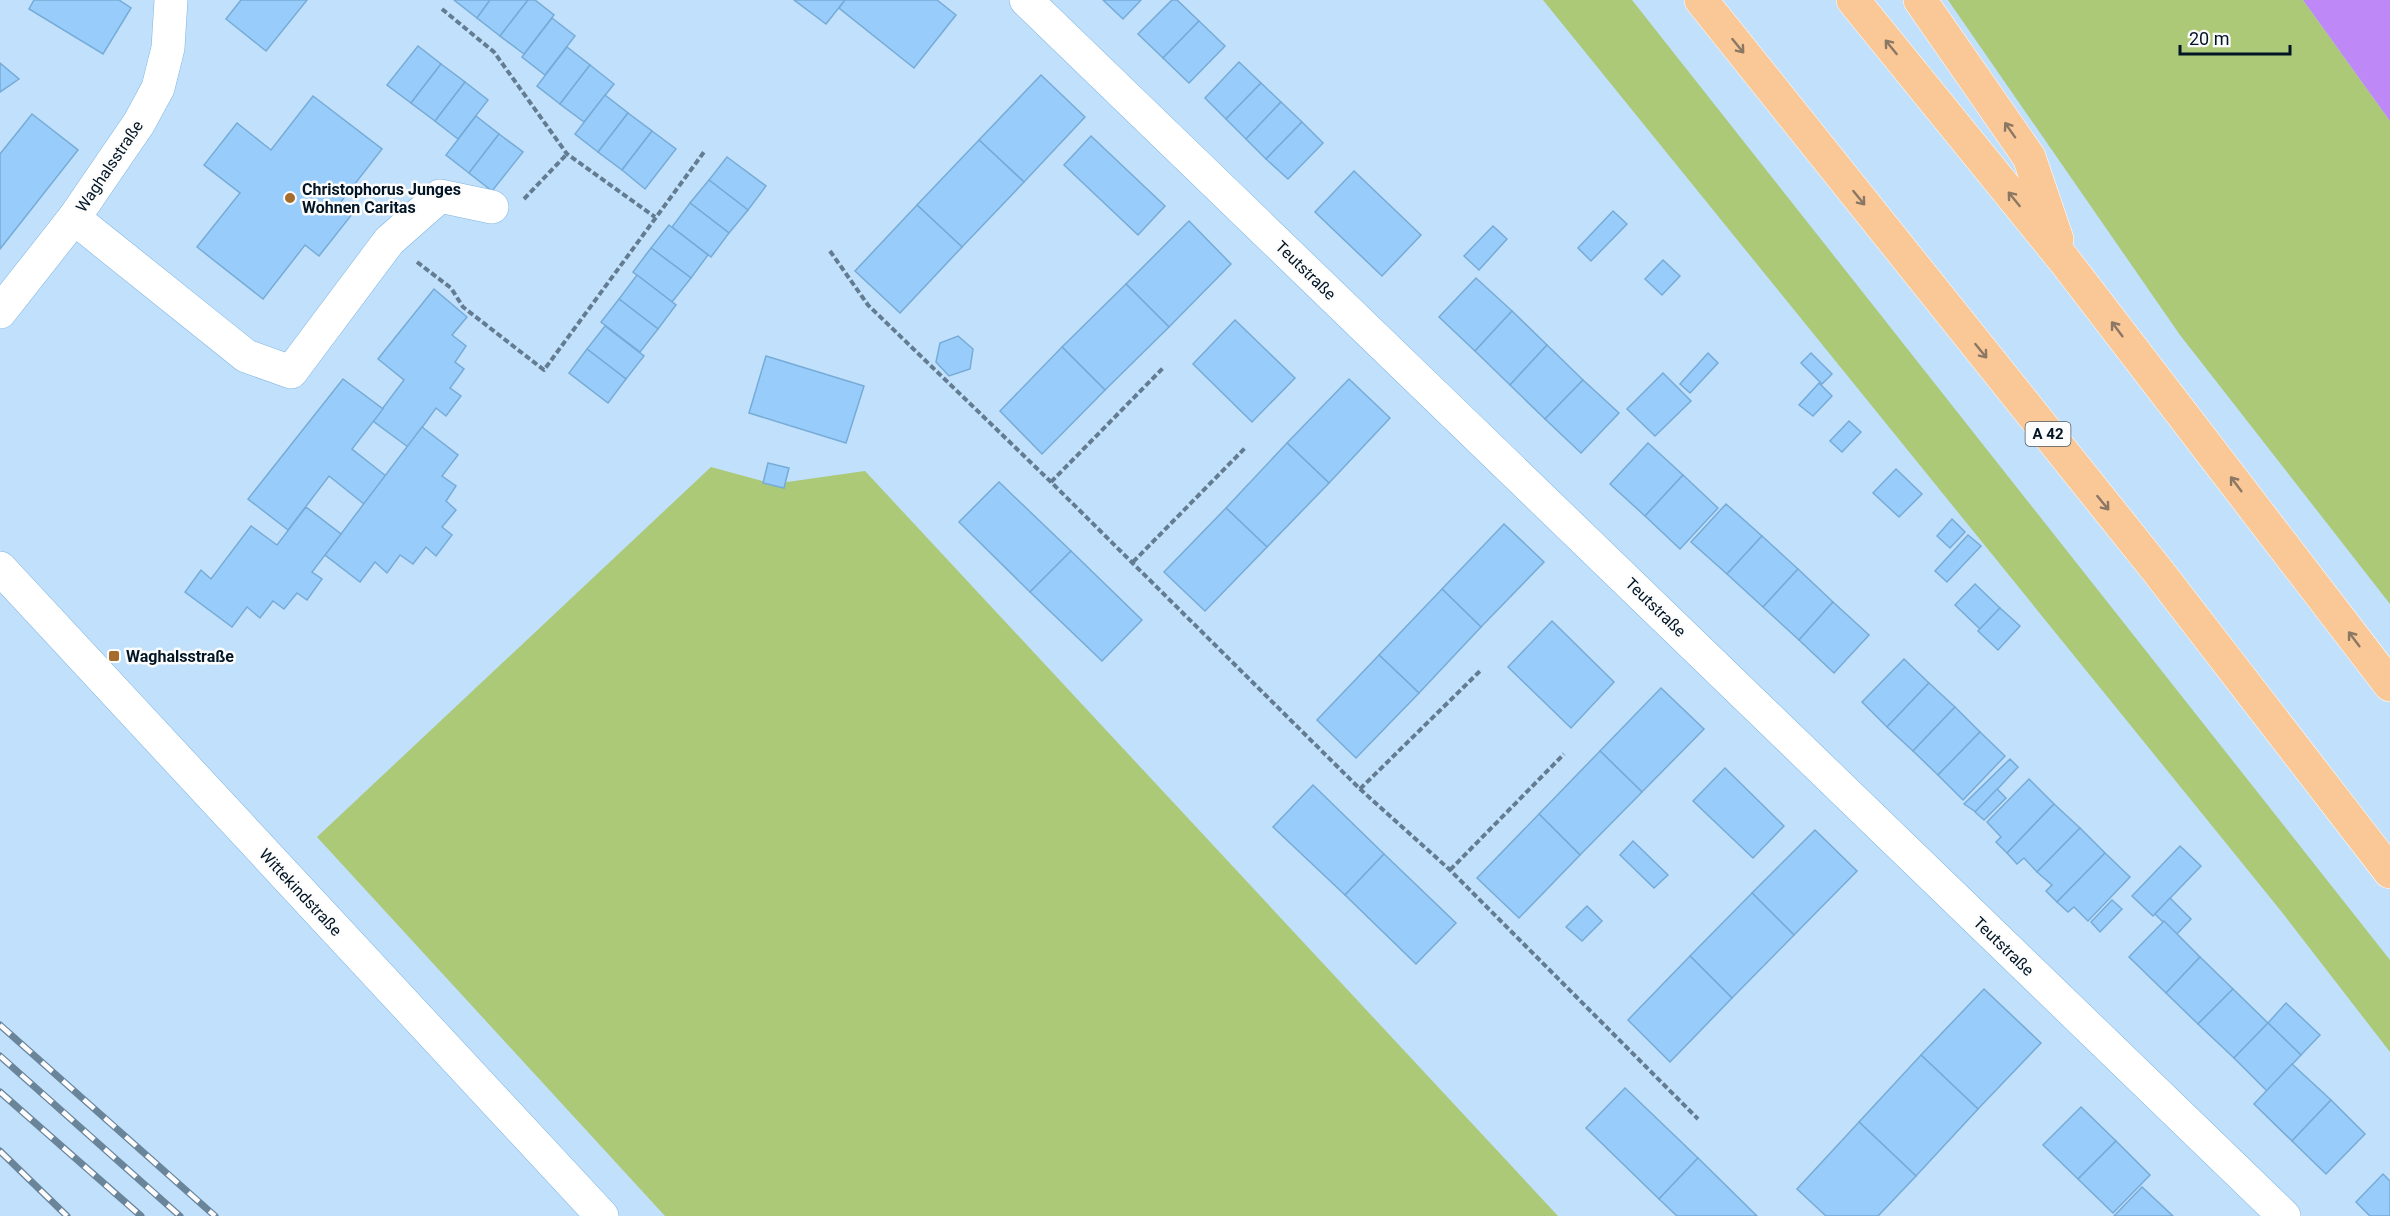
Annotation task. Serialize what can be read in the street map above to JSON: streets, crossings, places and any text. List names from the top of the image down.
{
  "streets": {
    "highway": ["A 42"],
    "street": ["Waghalsstraße", "Teutstraße", "Wittekindstraße"]
  },
  "places": {
    "other": ["Christophorus Junges Wohnen Caritas"],
    "transit": ["Waghalsstraße"]
  },
  "scale_bar": "20 m"
}
